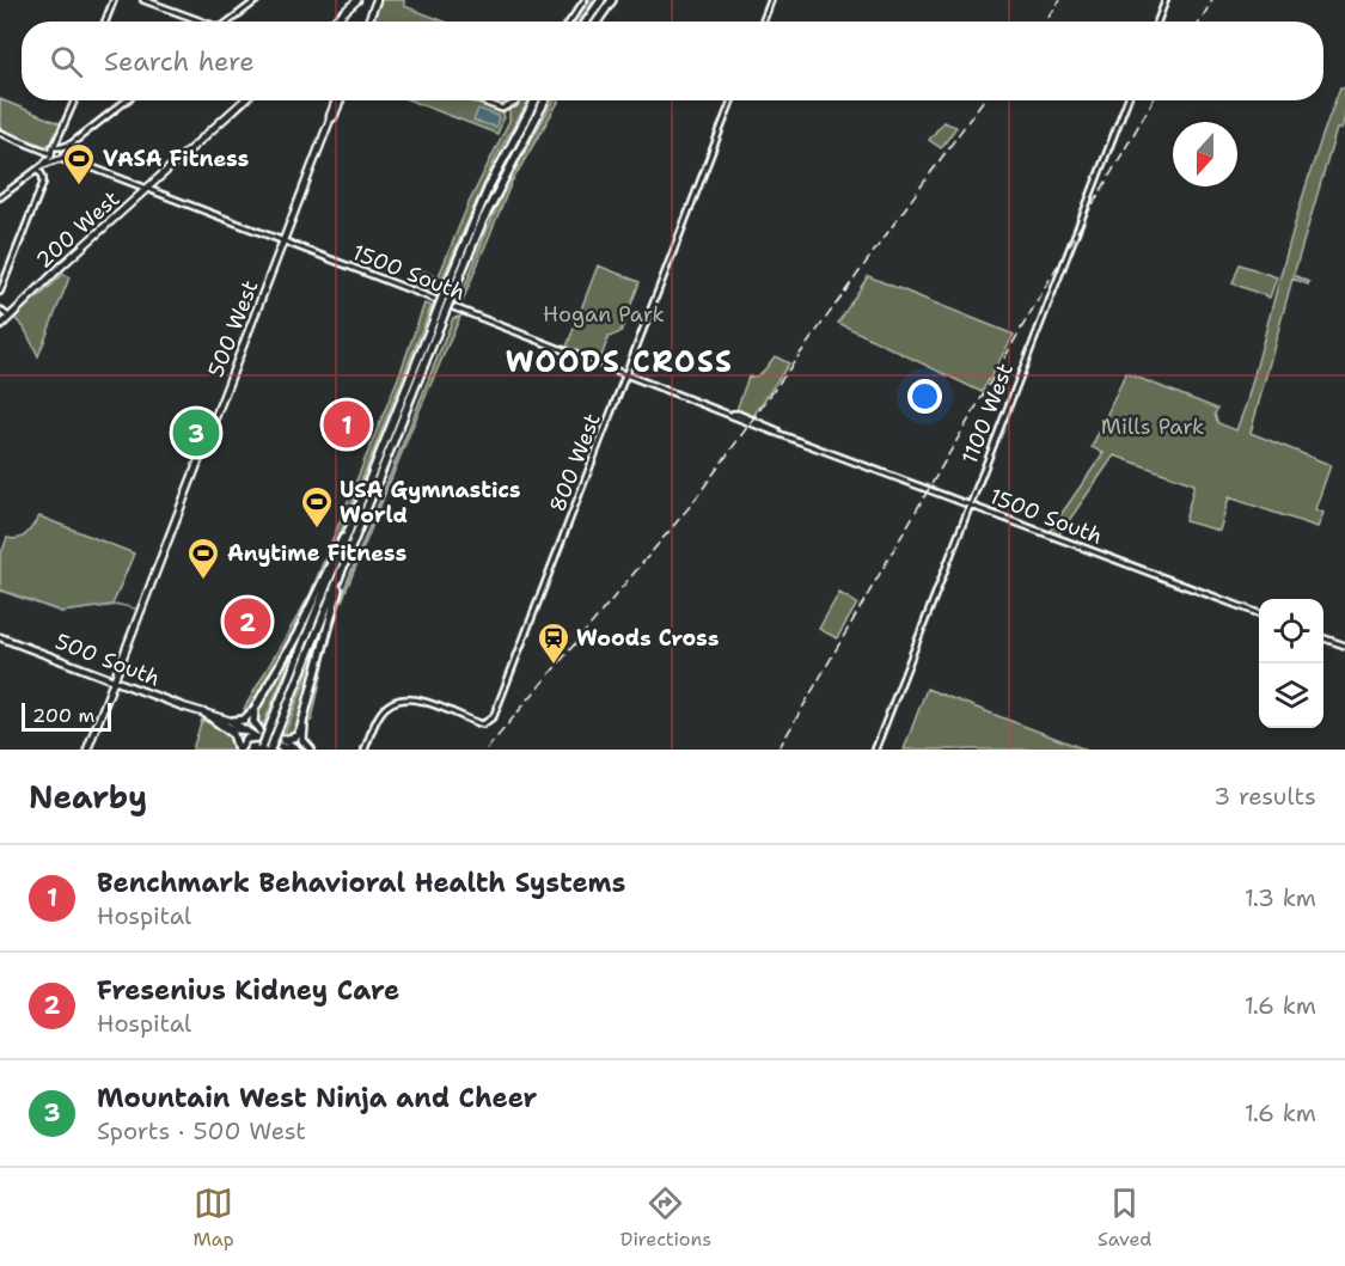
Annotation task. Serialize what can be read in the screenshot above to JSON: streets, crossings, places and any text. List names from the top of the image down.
{
  "streets": {
    "main road": ["200 West", "500 West", "500 South"],
    "street": ["1500 South", "1100 West", "800 West"]
  },
  "crossings": [
    ["200 West", "1500 South"],
    ["1500 South", "500 West"],
    ["1500 South", "1100 West"],
    ["1500 South", "800 West"],
    ["500 West", "500 South"]
  ],
  "districts": ["WOODS CROSS"],
  "parks": ["Hogan Park", "Mills Park"],
  "places": {
    "sports": ["VASA Fitness", "USA Gymnastics World", "Anytime Fitness"],
    "station": ["Woods Cross"]
  },
  "scale_bar": "200 m",
  "north": "bottom",
  "page": {
    "search": "Search here",
    "pins": ["1", "3", "2"],
    "scale": "200 m",
    "heading": ["Nearby", "3 results"],
    "list": [
      {
        "mark": "1",
        "name": "Benchmark Behavioral Health Systems",
        "note": "Hospital",
        "value": "1.3 km"
      },
      {
        "mark": "2",
        "name": "Fresenius Kidney Care",
        "note": "Hospital",
        "value": "1.6 km"
      },
      {
        "mark": "3",
        "name": "Mountain West Ninja and Cheer",
        "note": "Sports · 500 West",
        "value": "1.6 km"
      }
    ],
    "nav": ["Map", "Directions", "Saved"]
  }
}
